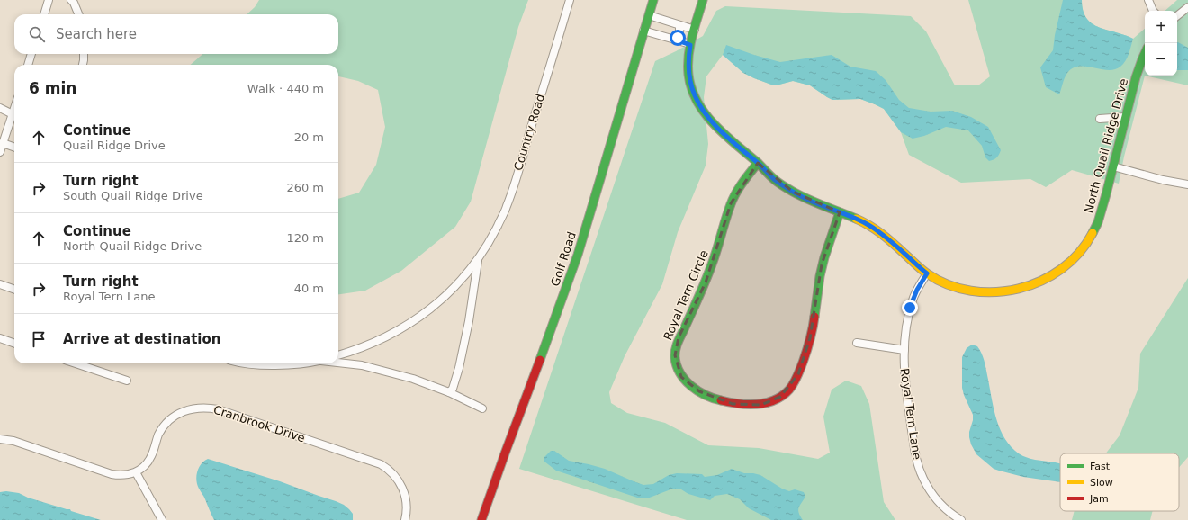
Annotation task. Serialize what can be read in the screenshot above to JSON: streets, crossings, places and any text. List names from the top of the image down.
{
  "streets": {
    "street": [
      "Country Road",
      "North Quail Ridge Drive",
      "Golf Road",
      "Royal Tern Circle",
      "Royal Tern Lane",
      "Cranbrook Drive"
    ]
  },
  "crossings": [
    ["North Quail Ridge Drive", "Royal Tern Circle"],
    ["North Quail Ridge Drive", "Royal Tern Lane"]
  ],
  "legend": ["Fast", "Slow", "Jam"],
  "page": {
    "map_buttons": ["+", "−"],
    "search": "Search here",
    "heading": ["6 min", "Walk · 440 m"],
    "list": [
      ["Continue", "Quail Ridge Drive", "20 m"],
      ["Turn right", "South Quail Ridge Drive", "260 m"],
      ["Continue", "North Quail Ridge Drive", "120 m"],
      ["Turn right", "Royal Tern Lane", "40 m"],
      "Arrive at destination"
    ]
  }
}
